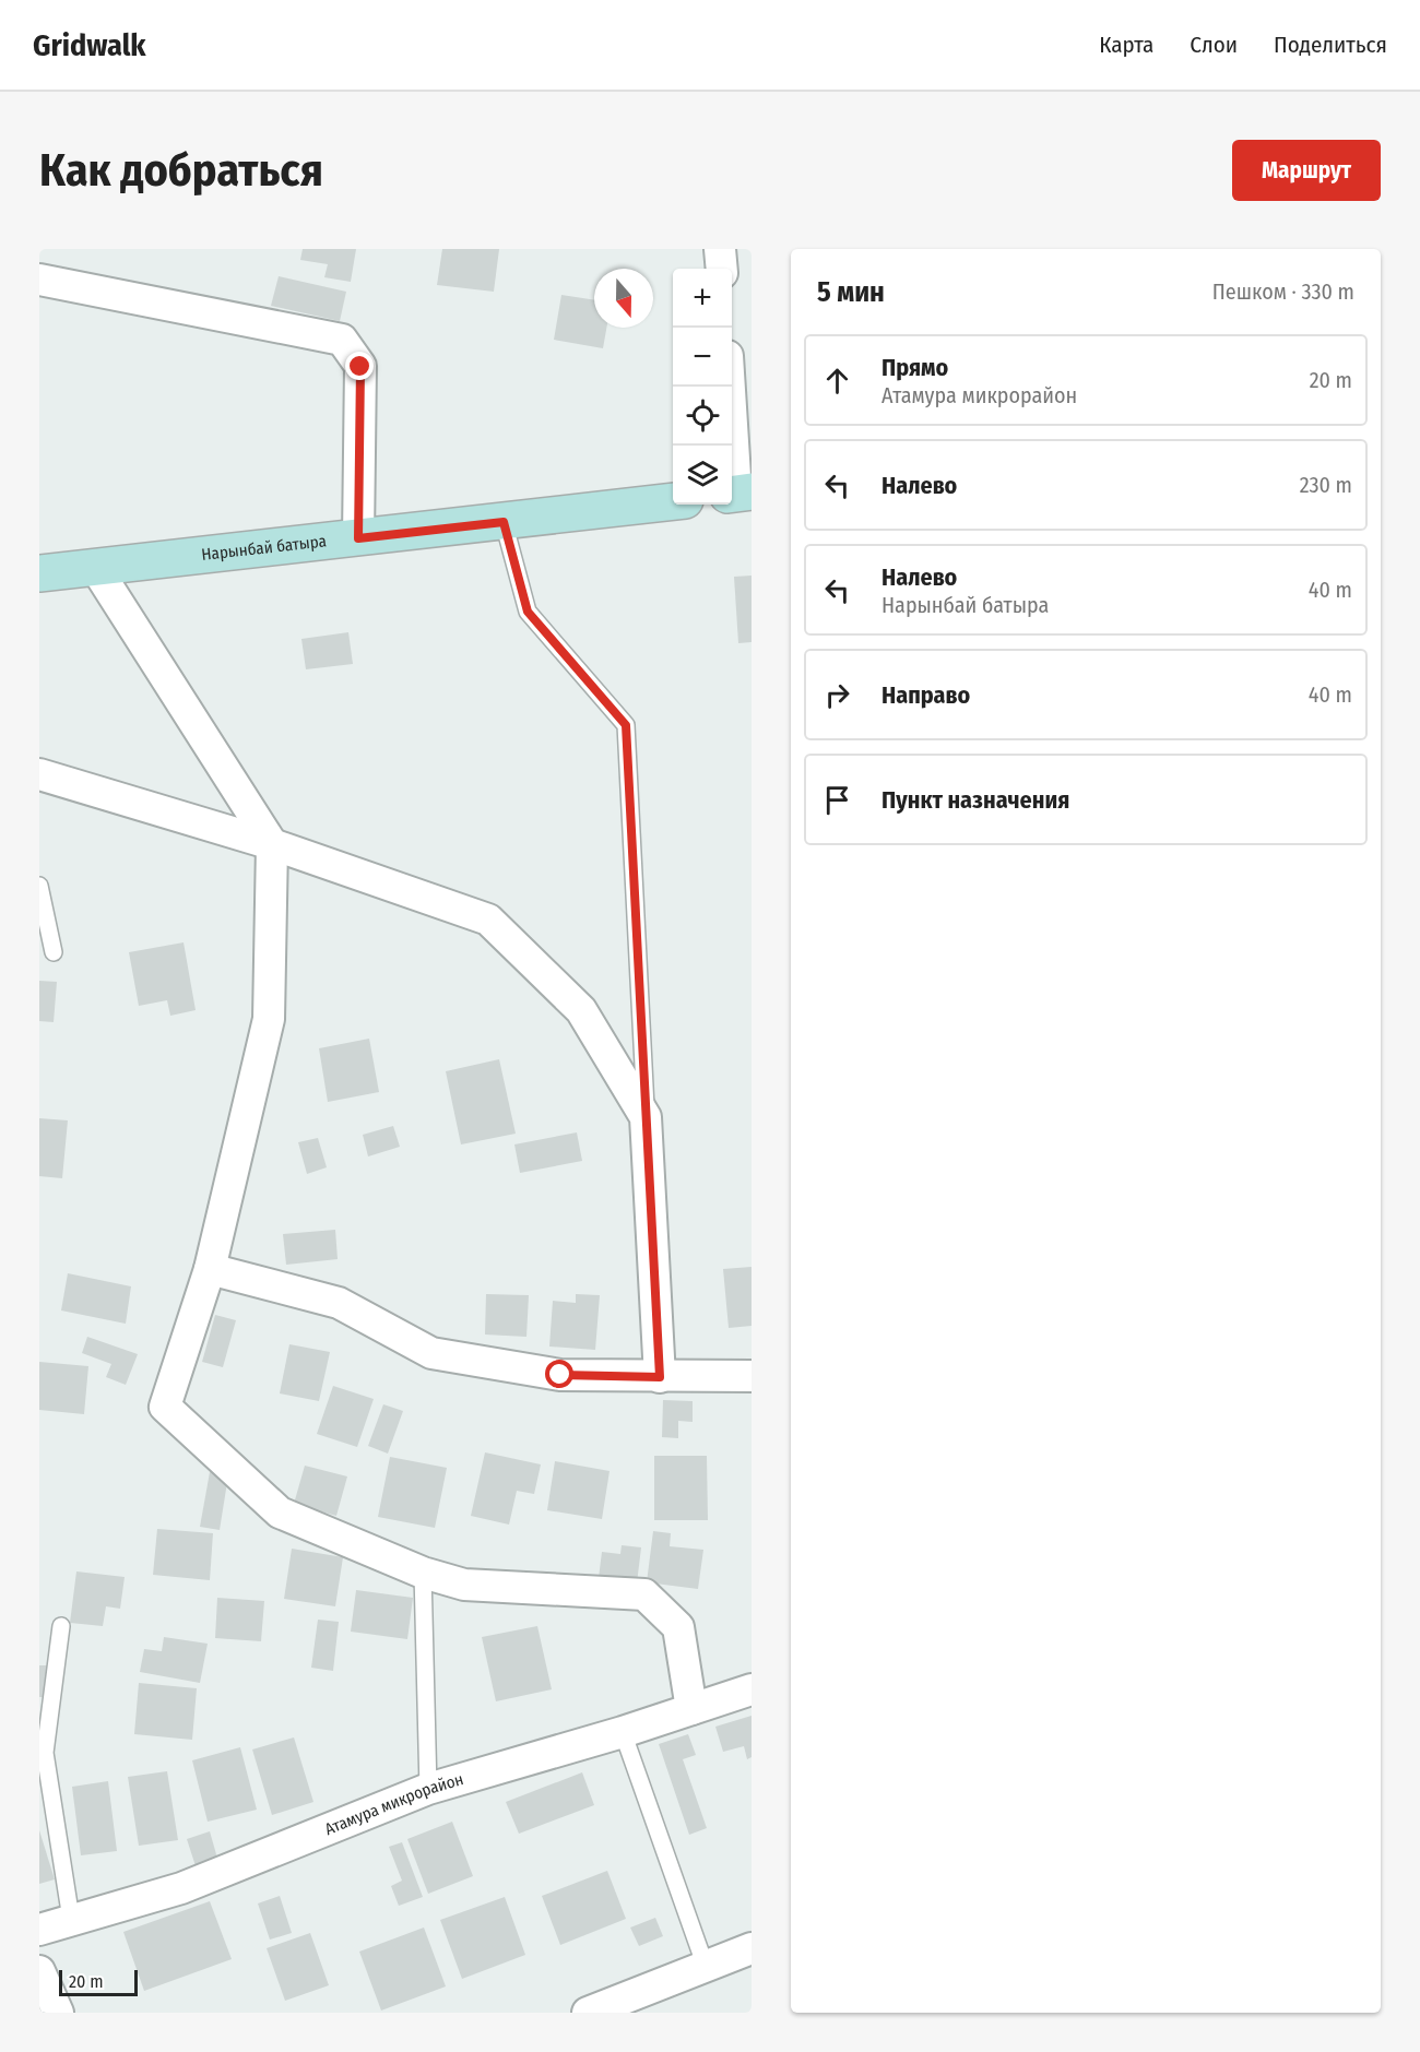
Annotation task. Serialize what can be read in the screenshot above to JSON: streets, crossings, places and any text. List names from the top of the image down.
{
  "streets": {
    "street": ["Нарынбай батыра", "Атамура микрорайон"]
  },
  "scale_bar": "20 m",
  "north": "bottom",
  "page": {
    "header": "Gridwalk",
    "nav": ["Карта", "Слои", "Поделиться"],
    "buttons": "Маршрут",
    "title": "Как добраться",
    "heading": ["5 мин", "Пешком · 330 m"],
    "map_buttons": ["+", "−"],
    "list": [
      ["Прямо", "Атамура микрорайон", "20 m"],
      ["Налево", "230 m"],
      ["Налево", "Нарынбай батыра", "40 m"],
      ["Направо", "40 m"],
      "Пункт назначения"
    ],
    "scale": "20 m"
  }
}
